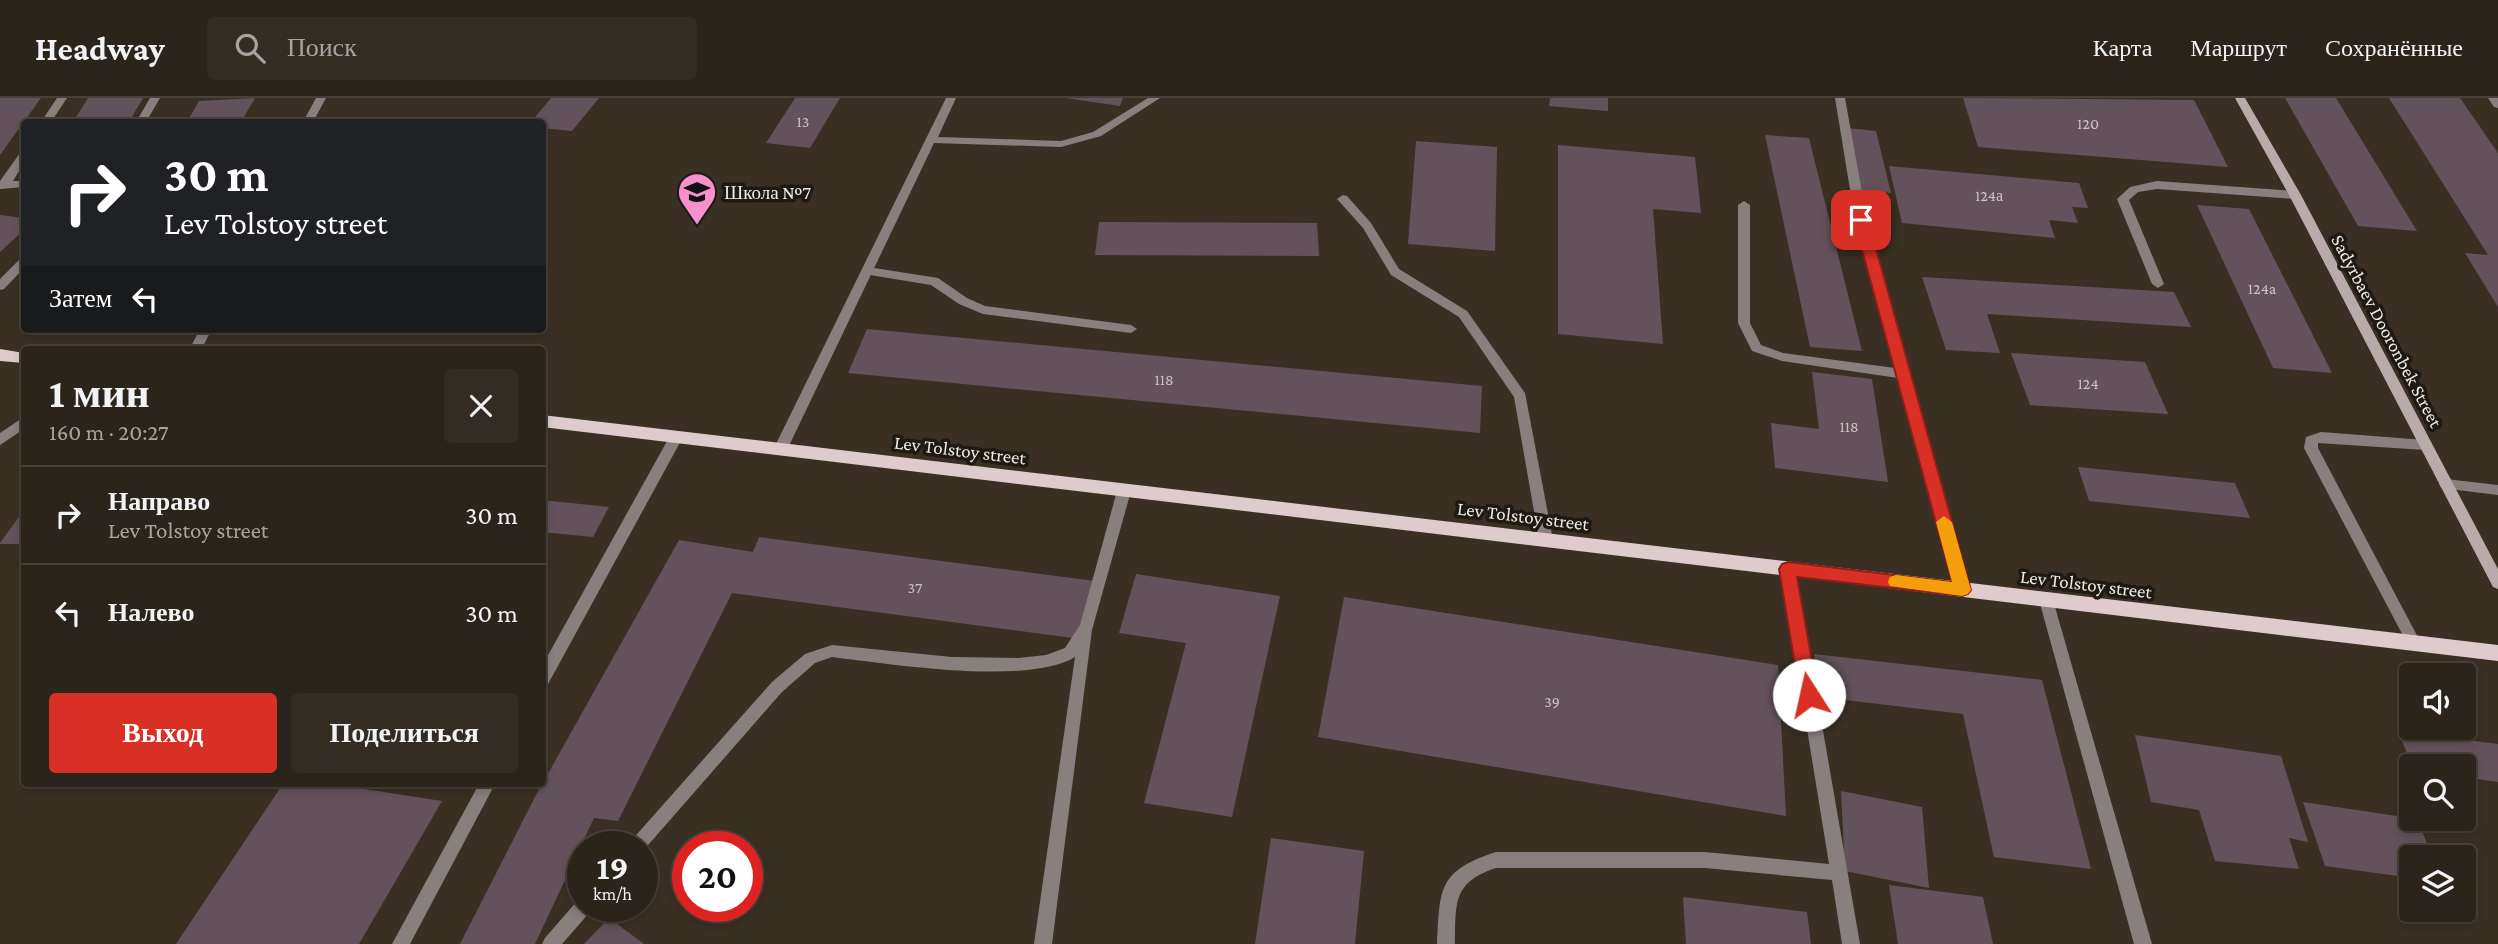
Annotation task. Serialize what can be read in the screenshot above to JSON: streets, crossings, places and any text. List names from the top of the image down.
{
  "streets": {
    "main road": ["Sadyrbaev Dooronbek Street", "Lev Tolstoy street"]
  },
  "places": {
    "school or university": ["Школа №7"]
  },
  "house_numbers": [
    "13",
    "120",
    "124а",
    "124a",
    "118",
    "124",
    "118",
    "37",
    "39"
  ],
  "page": {
    "header": "Headway",
    "search": "Поиск",
    "nav": ["Карта", "Маршрут", "Сохранённые"],
    "turn": ["30 m", "Lev Tolstoy street"],
    "then": "Затем",
    "heading": ["1 мин", "160 m · 20:27"],
    "list": [
      {
        "name": "Направо",
        "note": "Lev Tolstoy street",
        "value": "30 m"
      },
      {
        "name": "Налево",
        "value": "30 m"
      }
    ],
    "buttons": ["Выход", "Поделиться"],
    "speed": "19 km/h",
    "limit": "20"
  }
}
